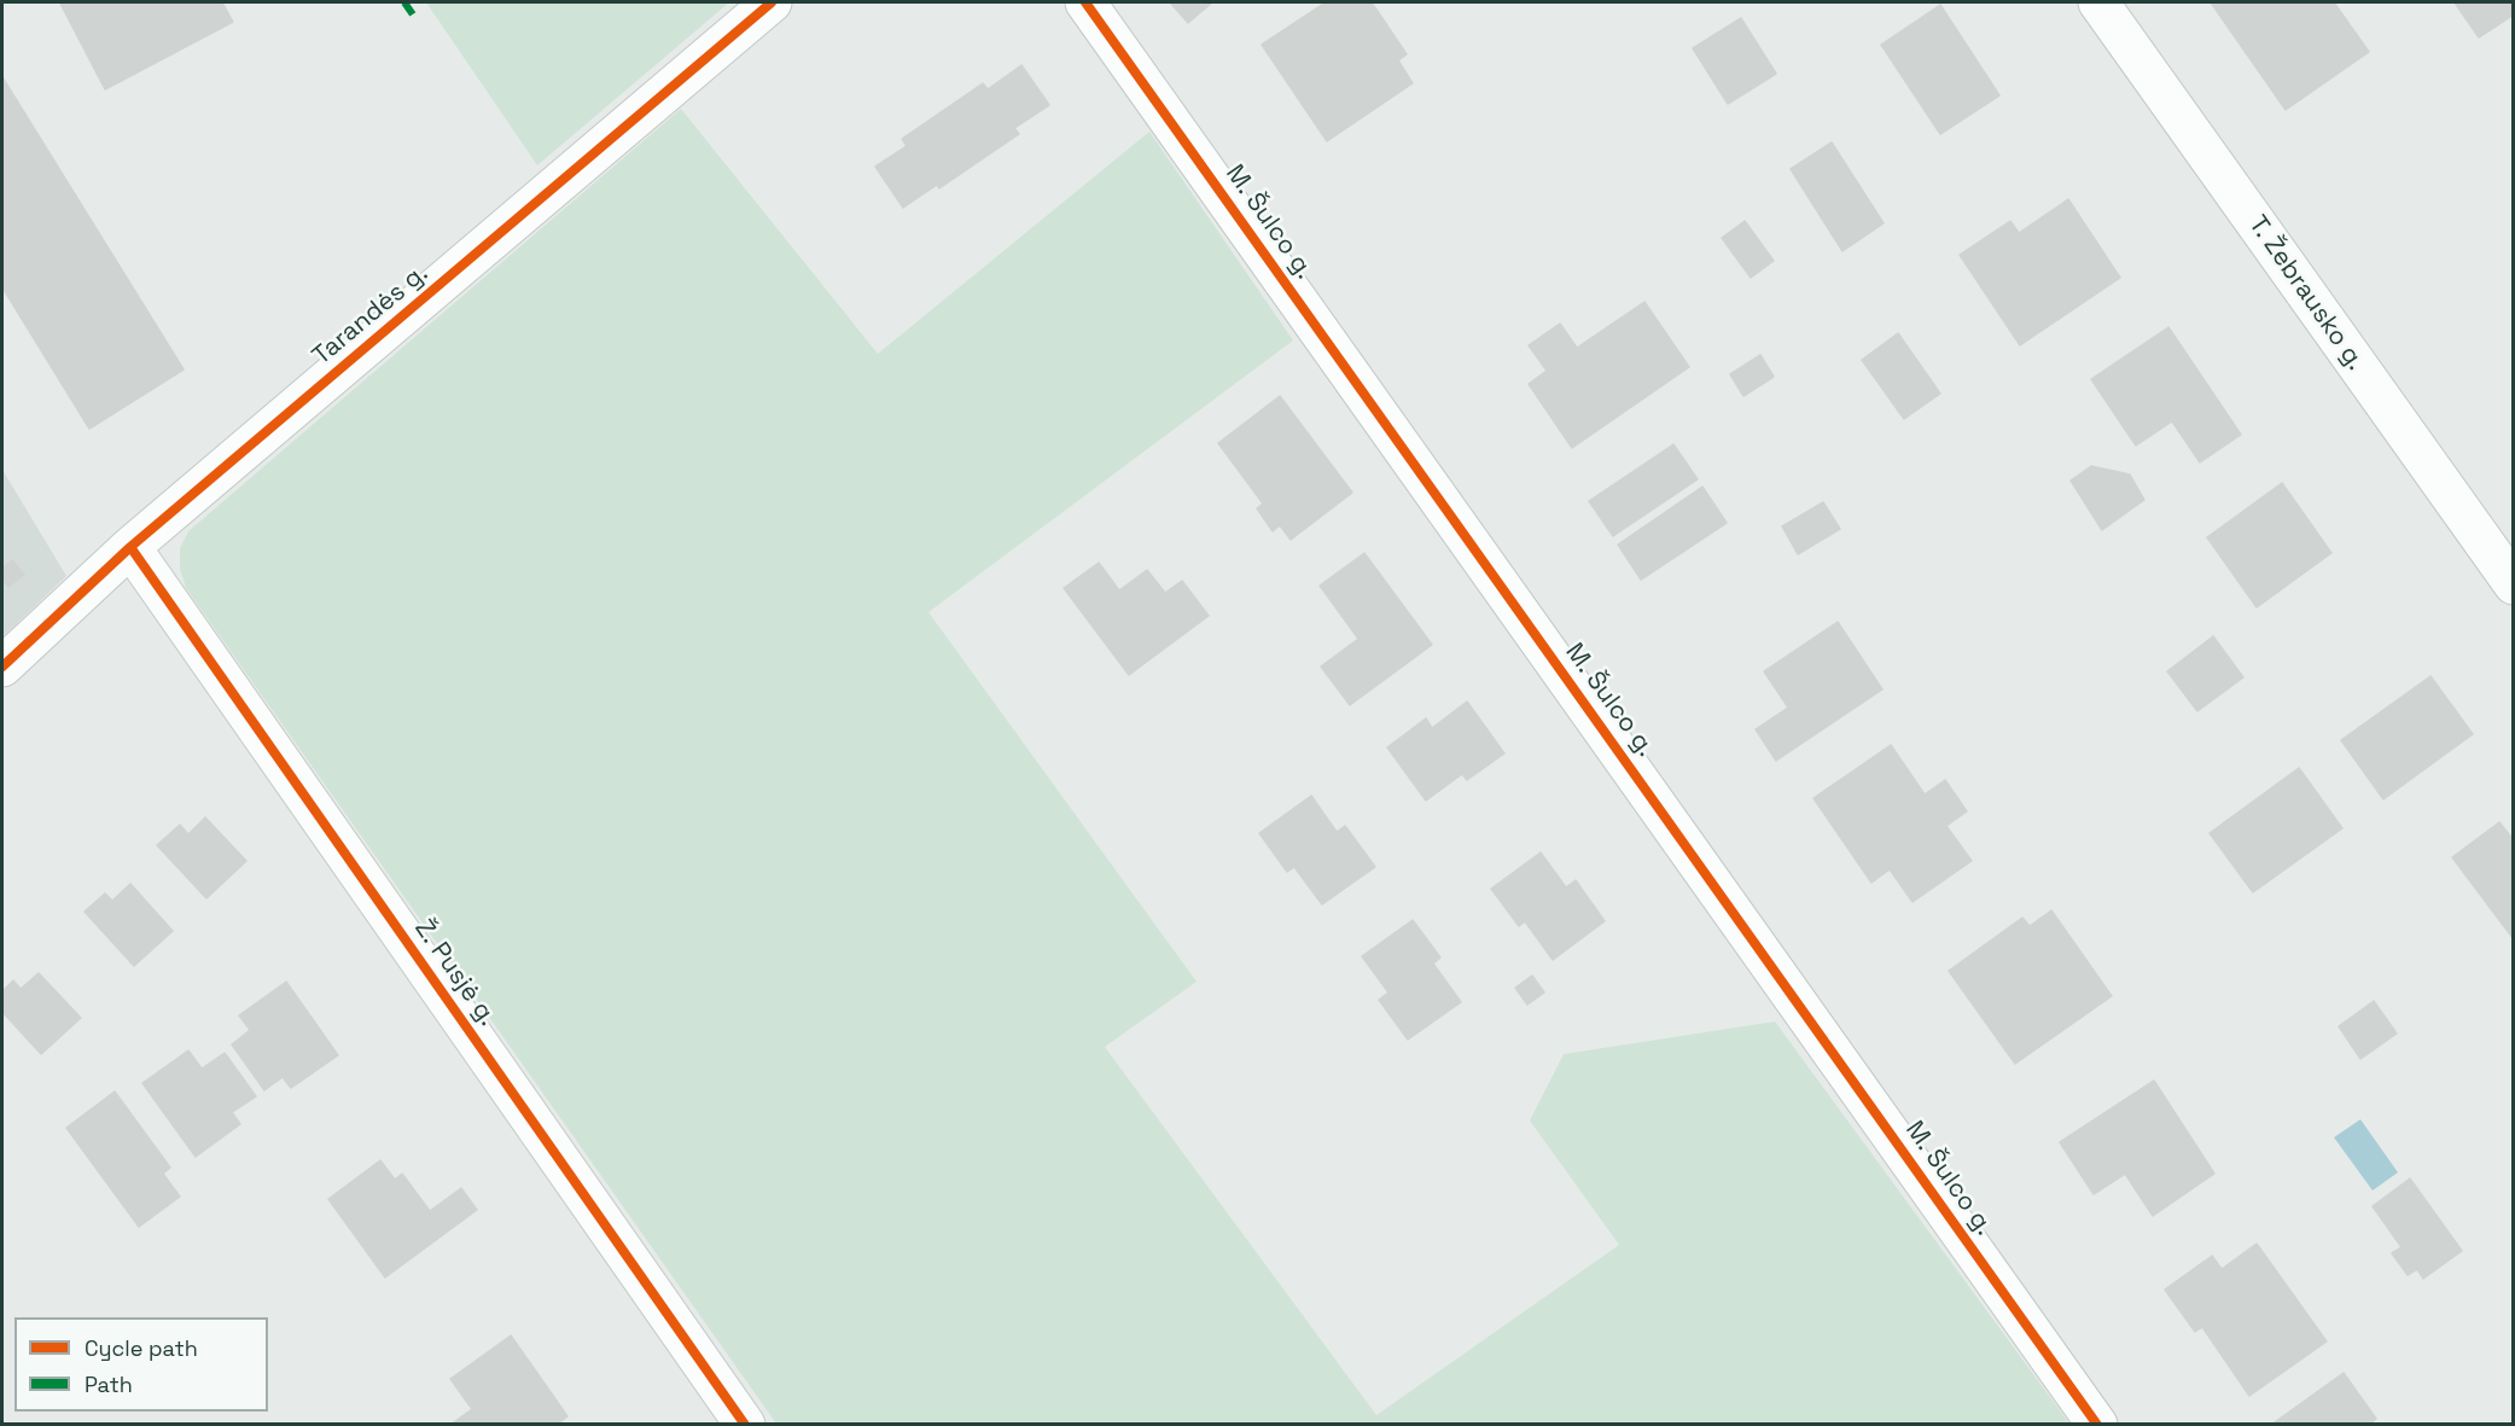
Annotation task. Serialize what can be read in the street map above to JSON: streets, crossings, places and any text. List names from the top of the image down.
{
  "streets": {
    "street": [
      "M. Šulco g.",
      "T. Žebrausko g.",
      "Tarandės g.",
      "Ž. Pusjė g."
    ]
  },
  "crossings": [
    ["Tarandės g.", "Ž. Pusjė g."]
  ],
  "legend": ["Cycle path", "Path"]
}
